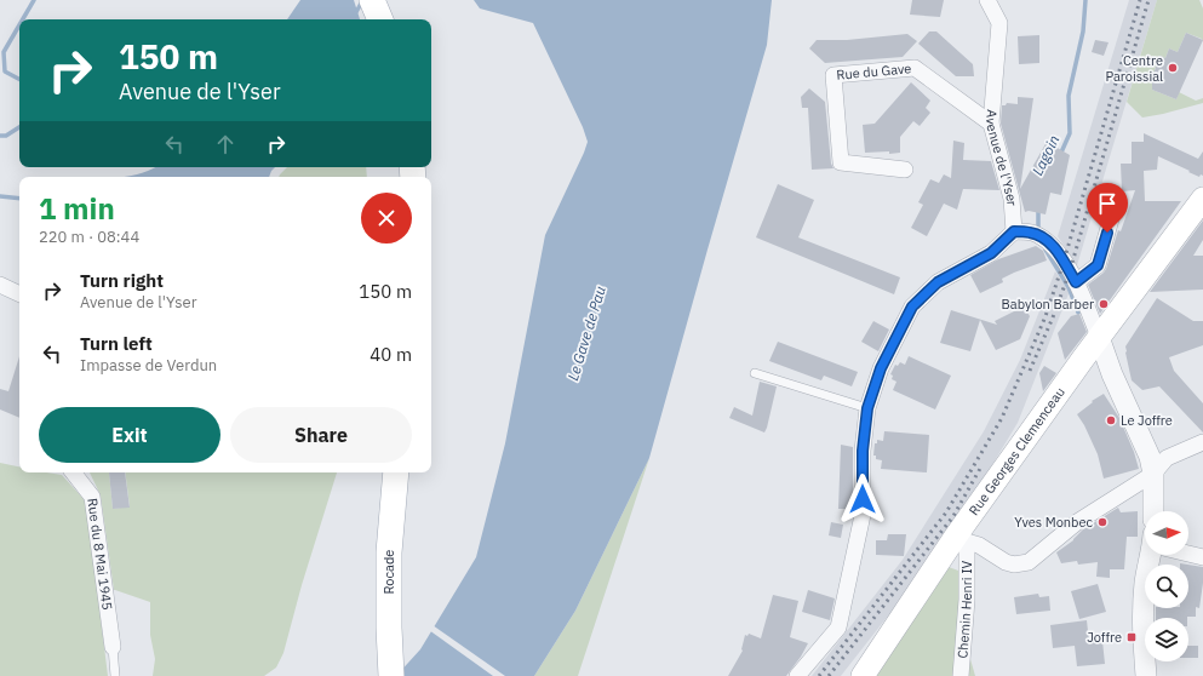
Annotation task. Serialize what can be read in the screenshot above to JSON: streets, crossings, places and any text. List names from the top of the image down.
{
  "streets": {
    "main road": ["Rue Georges Clemenceau", "Rocade"],
    "street": [
      "Rue du Gave",
      "Avenue de l'Yser",
      "Rue du 8 Mai 1945",
      "Chemin Henri IV"
    ]
  },
  "crossings": [
    ["Rue du Gave", "Avenue de l'Yser"],
    ["Rue Georges Clemenceau", "Chemin Henri IV"]
  ],
  "water": ["Lagoin", "Le Gave de Pau"],
  "places": {
    "other": [
      "Centre Paroissial",
      "Babylon Barber",
      "Le Joffre",
      "Yves Monbec"
    ],
    "transit": ["Joffre"]
  },
  "north": "right",
  "page": {
    "turn": ["150 m", "Avenue de l'Yser"],
    "heading": ["1 min", "220 m · 08:44"],
    "list": [
      {
        "name": "Turn right",
        "note": "Avenue de l'Yser",
        "value": "150 m"
      },
      {
        "name": "Turn left",
        "note": "Impasse de Verdun",
        "value": "40 m"
      }
    ],
    "buttons": ["Exit", "Share"]
  }
}
